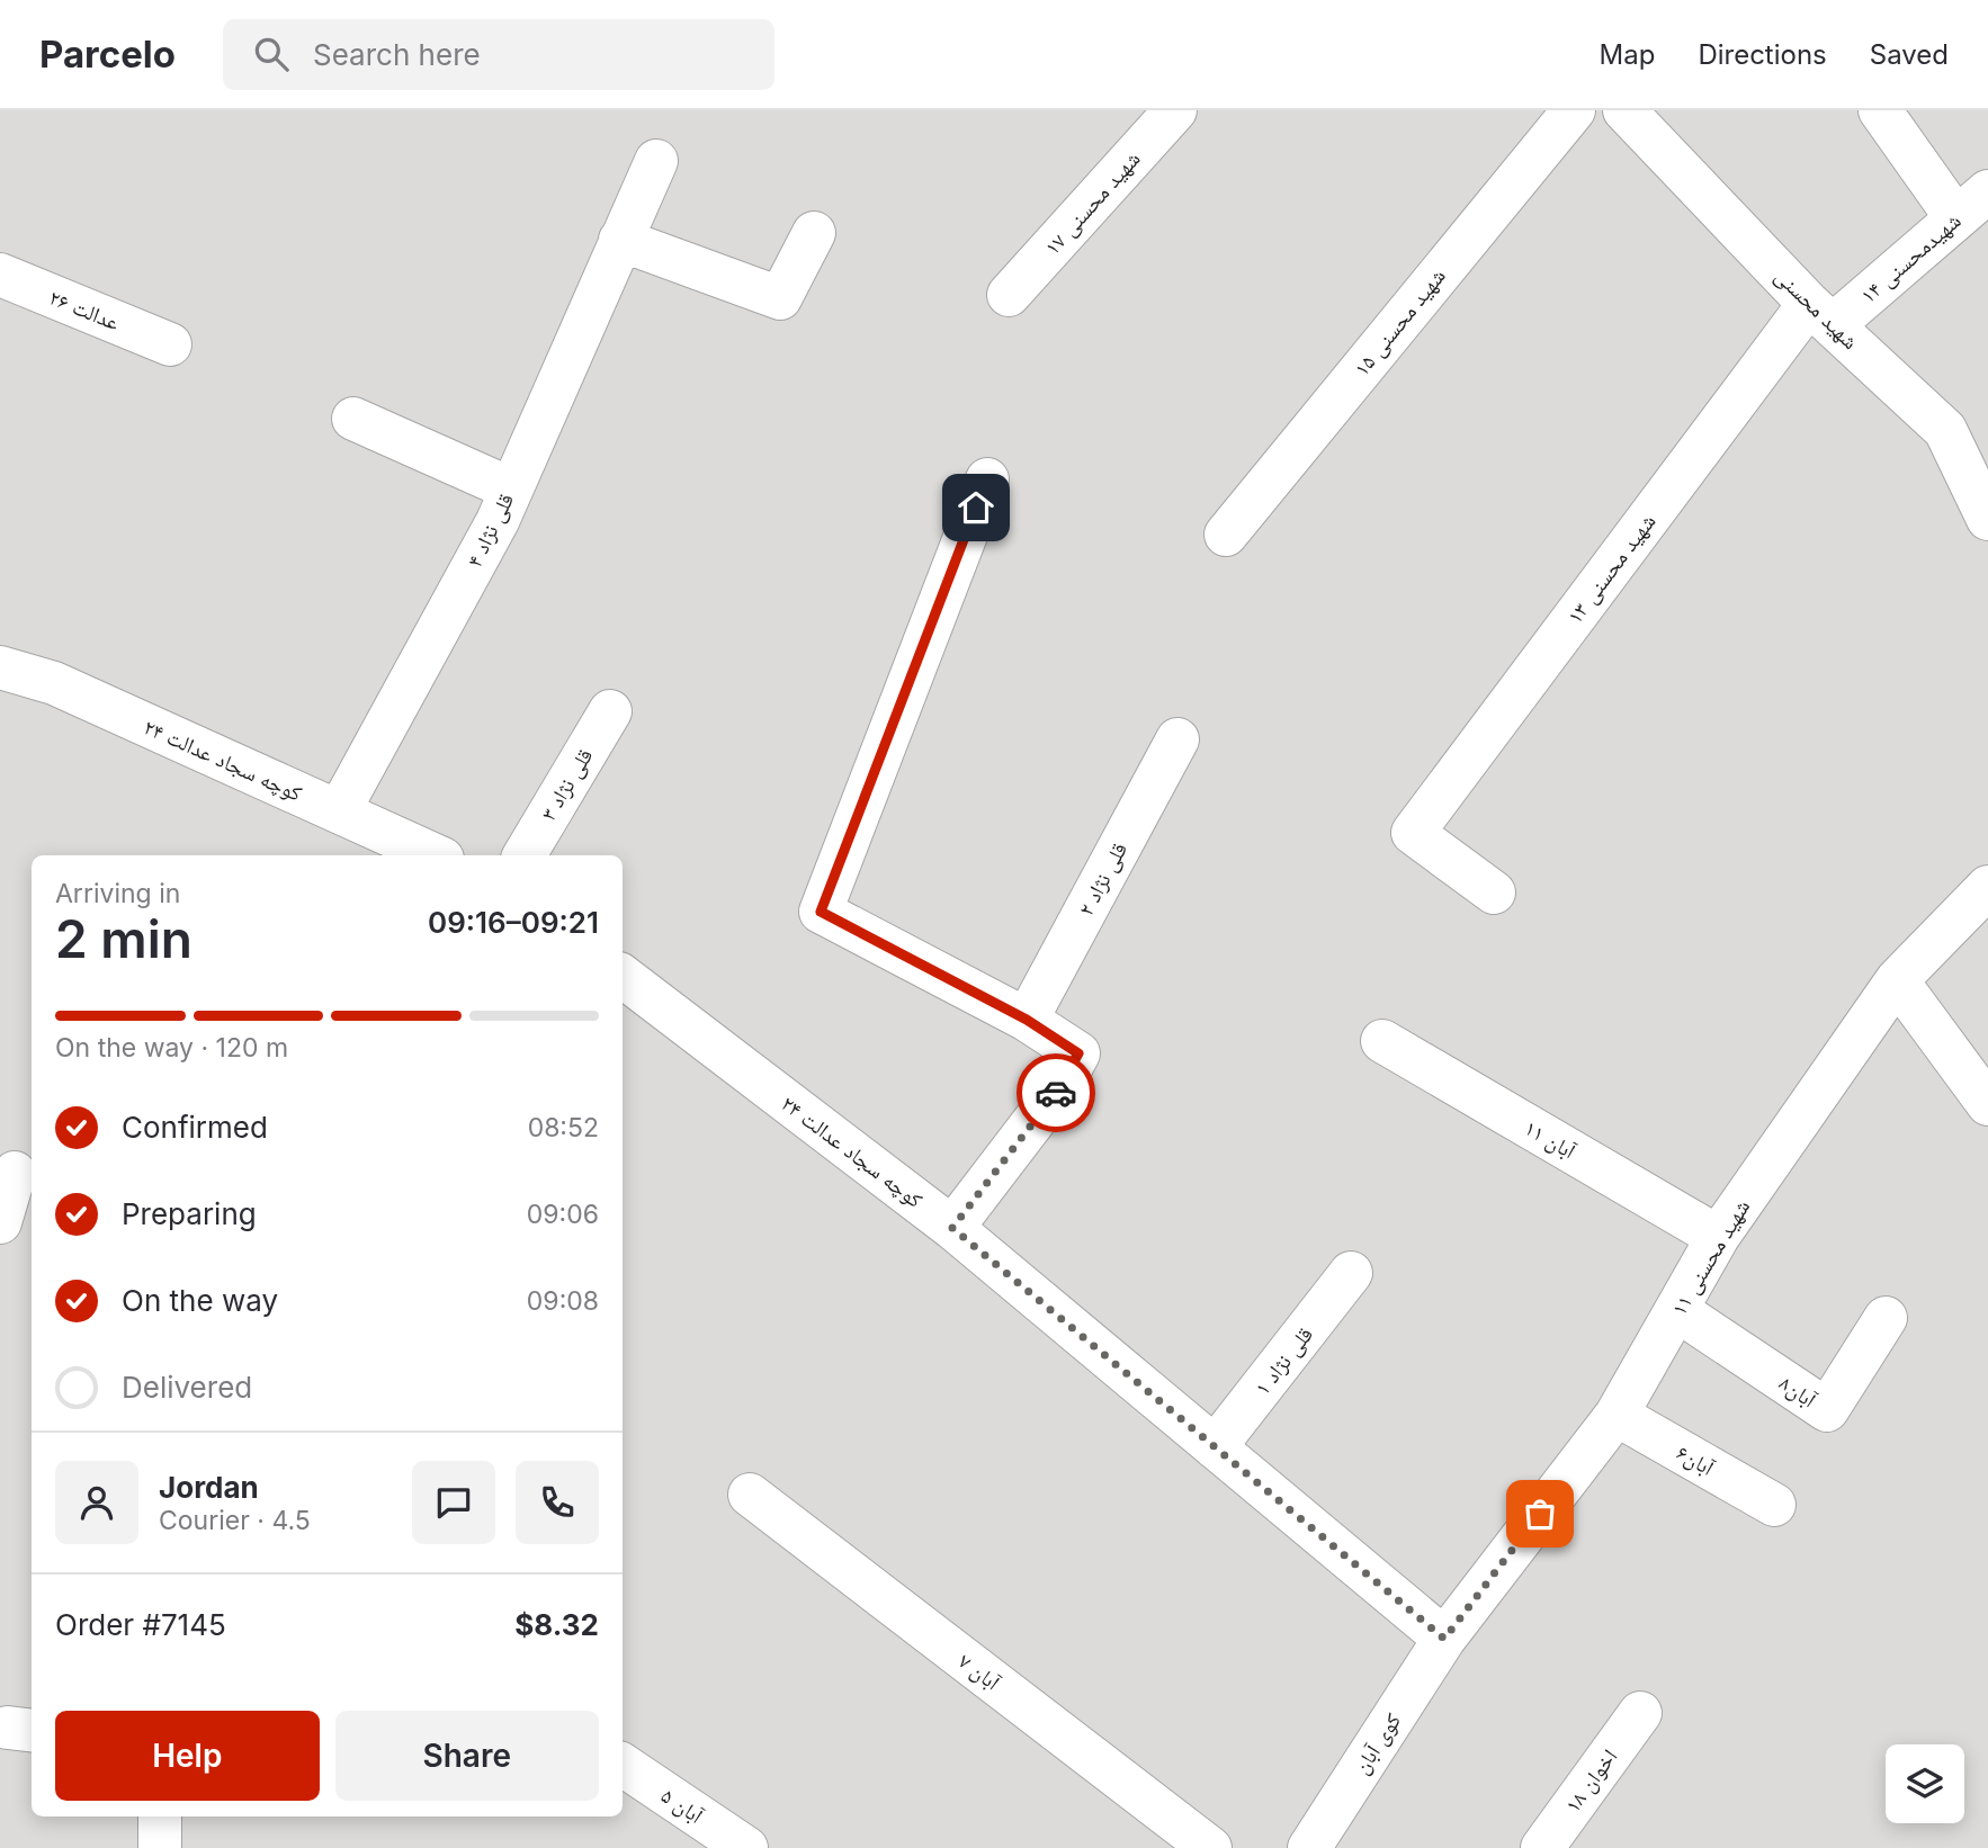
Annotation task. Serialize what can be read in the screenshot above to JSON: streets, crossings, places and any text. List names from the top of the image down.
{
  "streets": {
    "street": [
      "شهید محسنی ۱۷",
      "شهیدمحسنی ۱۴",
      "شهید محسنی",
      "عدالت ۲۶",
      "شهید محسنی ۱۵",
      "قلی نژاد ۴",
      "شهید محسنی ۱۳",
      "کوچه سجاد عدالت ۲۴",
      "قلی نژاد ۳",
      "قلی نژاد ۲",
      "آبان ۱۱",
      "شهید محسنی ۱۱",
      "قلی نژاد ۱",
      "آبان۸",
      "آبان۶",
      "آبان ۷",
      "کوی آبان",
      "اخوان ۱۸",
      "آبان ۵"
    ]
  },
  "crossings": [
    ["شهیدمحسنی ۱۴", "شهید محسنی"],
    ["شهیدمحسنی ۱۴", "شهید محسنی ۱۳"],
    ["شهید محسنی", "شهید محسنی ۱۳"],
    ["قلی نژاد ۴", "کوچه سجاد عدالت ۲۴"],
    ["کوچه سجاد عدالت ۲۴", "شهید محسنی ۱۱"],
    ["کوچه سجاد عدالت ۲۴", "قلی نژاد ۱"],
    ["کوچه سجاد عدالت ۲۴", "کوی آبان"],
    ["آبان ۱۱", "شهید محسنی ۱۱"],
    ["شهید محسنی ۱۱", "آبان۸"],
    ["شهید محسنی ۱۱", "آبان۶"],
    ["شهید محسنی ۱۱", "کوی آبان"]
  ],
  "page": {
    "header": "Parcelo",
    "search": "Search here",
    "nav": ["Map", "Directions", "Saved"],
    "heading": ["2 min", "Arriving in", "09:16–09:21"],
    "panel": [
      "Jordan",
      "Courier · 4.5",
      "Order #7145",
      "$8.32"
    ],
    "bar": "On the way · 120 m",
    "list": [
      ["Confirmed", "08:52"],
      ["Preparing", "09:06"],
      ["On the way", "09:08"],
      "Delivered"
    ],
    "buttons": ["Help", "Share"]
  }
}
